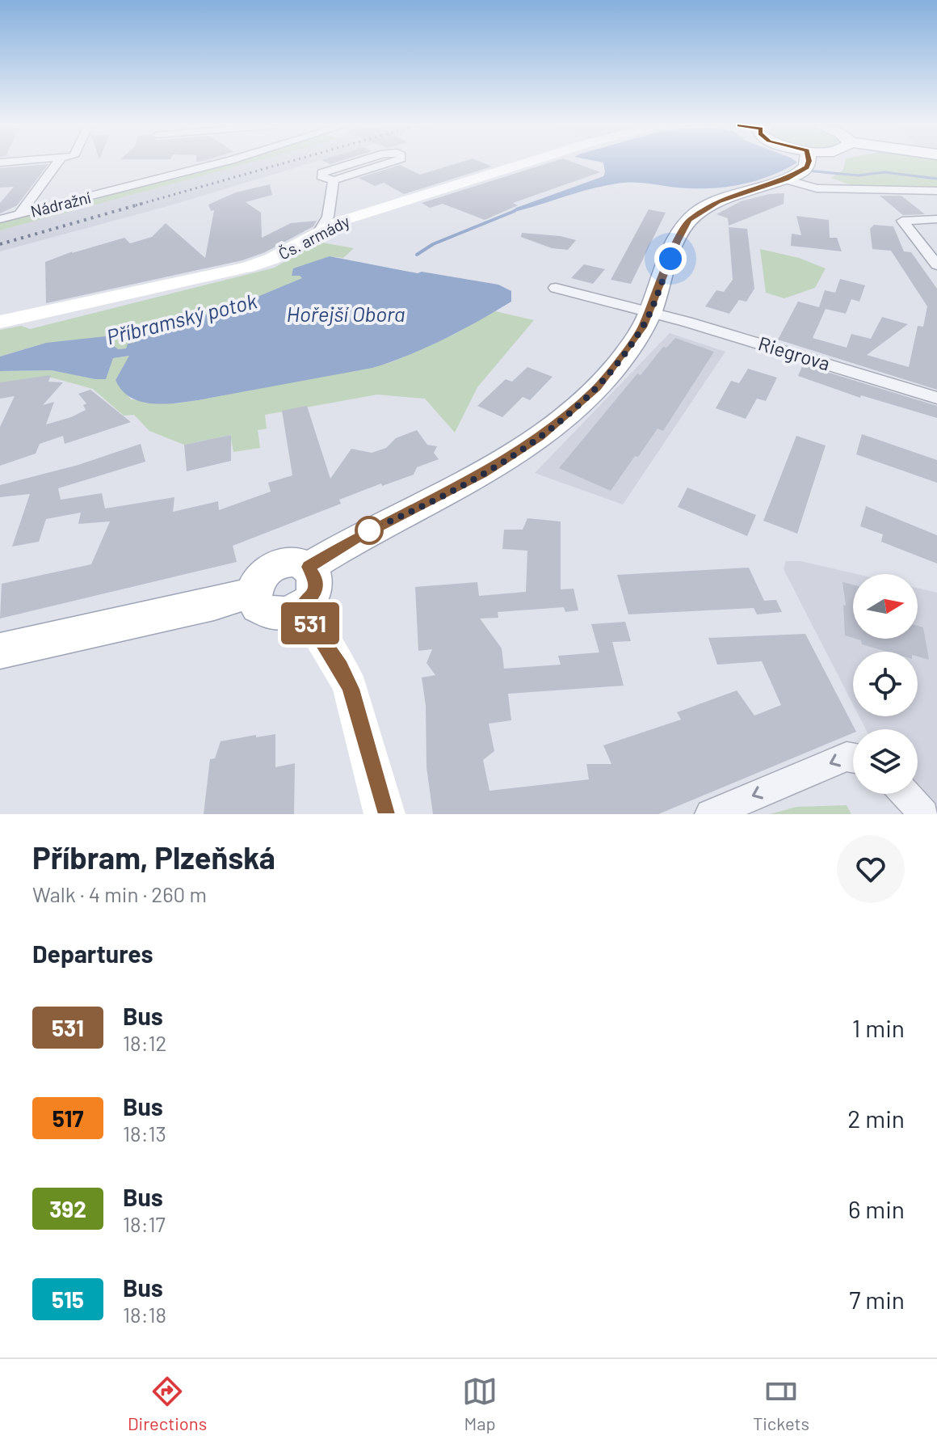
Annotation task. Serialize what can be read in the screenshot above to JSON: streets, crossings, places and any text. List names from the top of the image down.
{
  "streets": {
    "street": ["Nádražní", "Čs. armády", "Riegrova"]
  },
  "water": ["Hořejší Obora", "Příbramský potok"],
  "lines": ["bus line 531"],
  "north": "right",
  "page": {
    "on_map": "531",
    "heading": [
      ["Příbram, Plzeňská", "Walk · 4 min · 260 m"],
      "Departures"
    ],
    "list": [
      {
        "mark": "531",
        "name": "Bus",
        "note": "18:12",
        "value": "1 min"
      },
      {
        "mark": "517",
        "name": "Bus",
        "note": "18:13",
        "value": "2 min"
      },
      {
        "mark": "392",
        "name": "Bus",
        "note": "18:17",
        "value": "6 min"
      },
      {
        "mark": "515",
        "name": "Bus",
        "note": "18:18",
        "value": "7 min"
      }
    ],
    "tabs": ["Directions", "Map", "Tickets"]
  }
}
